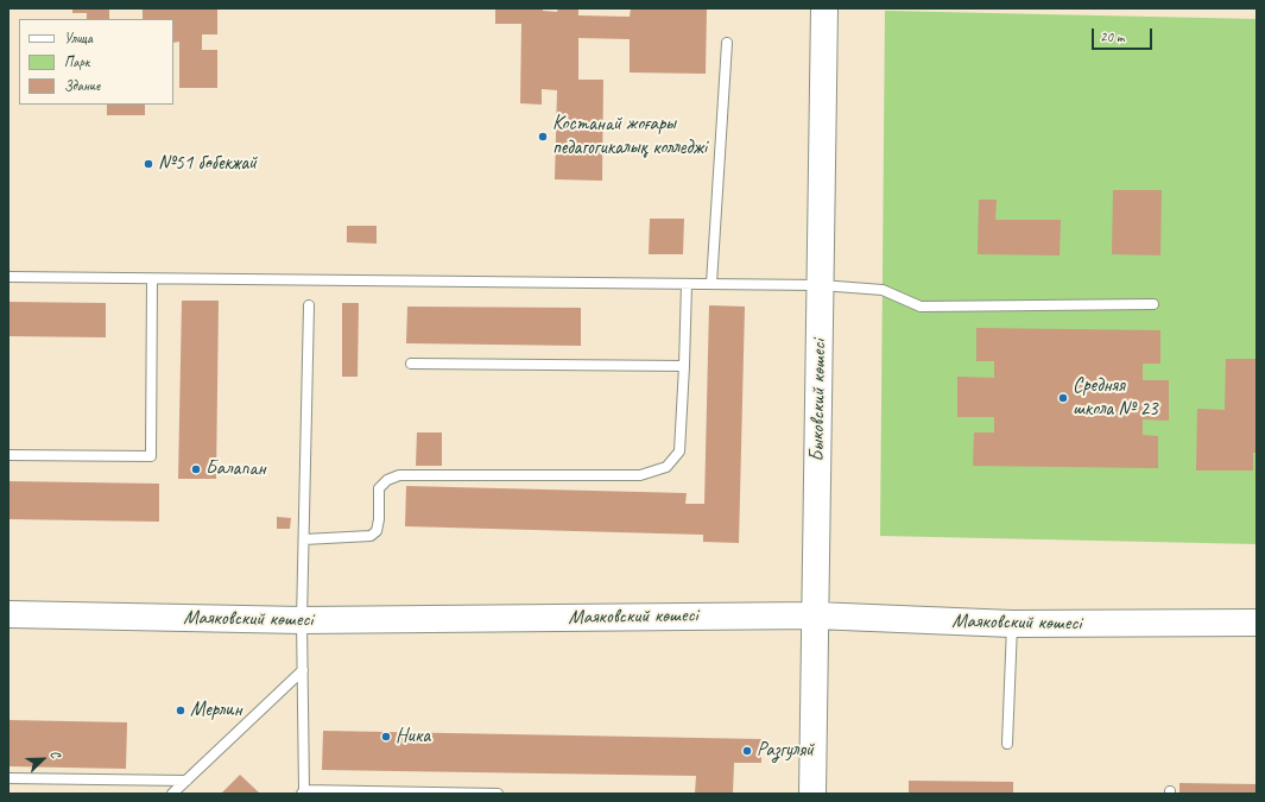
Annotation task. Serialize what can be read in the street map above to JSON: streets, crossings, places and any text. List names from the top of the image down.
{
  "streets": {
    "main road": ["Быковский көшесі", "Маяковский көшесі"]
  },
  "crossings": [
    ["Быковский көшесі", "Маяковский көшесі"]
  ],
  "places": [
    "Костанай жоғары педагогикалық колледжі",
    "№51 бөбекжай",
    "Средняя школа № 23",
    "Балапан",
    "Мерлин",
    "Ника",
    "Разгуляй"
  ],
  "legend": ["Улица", "Парк", "Здание"],
  "scale_bar": "20 m",
  "north": "top right"
}
